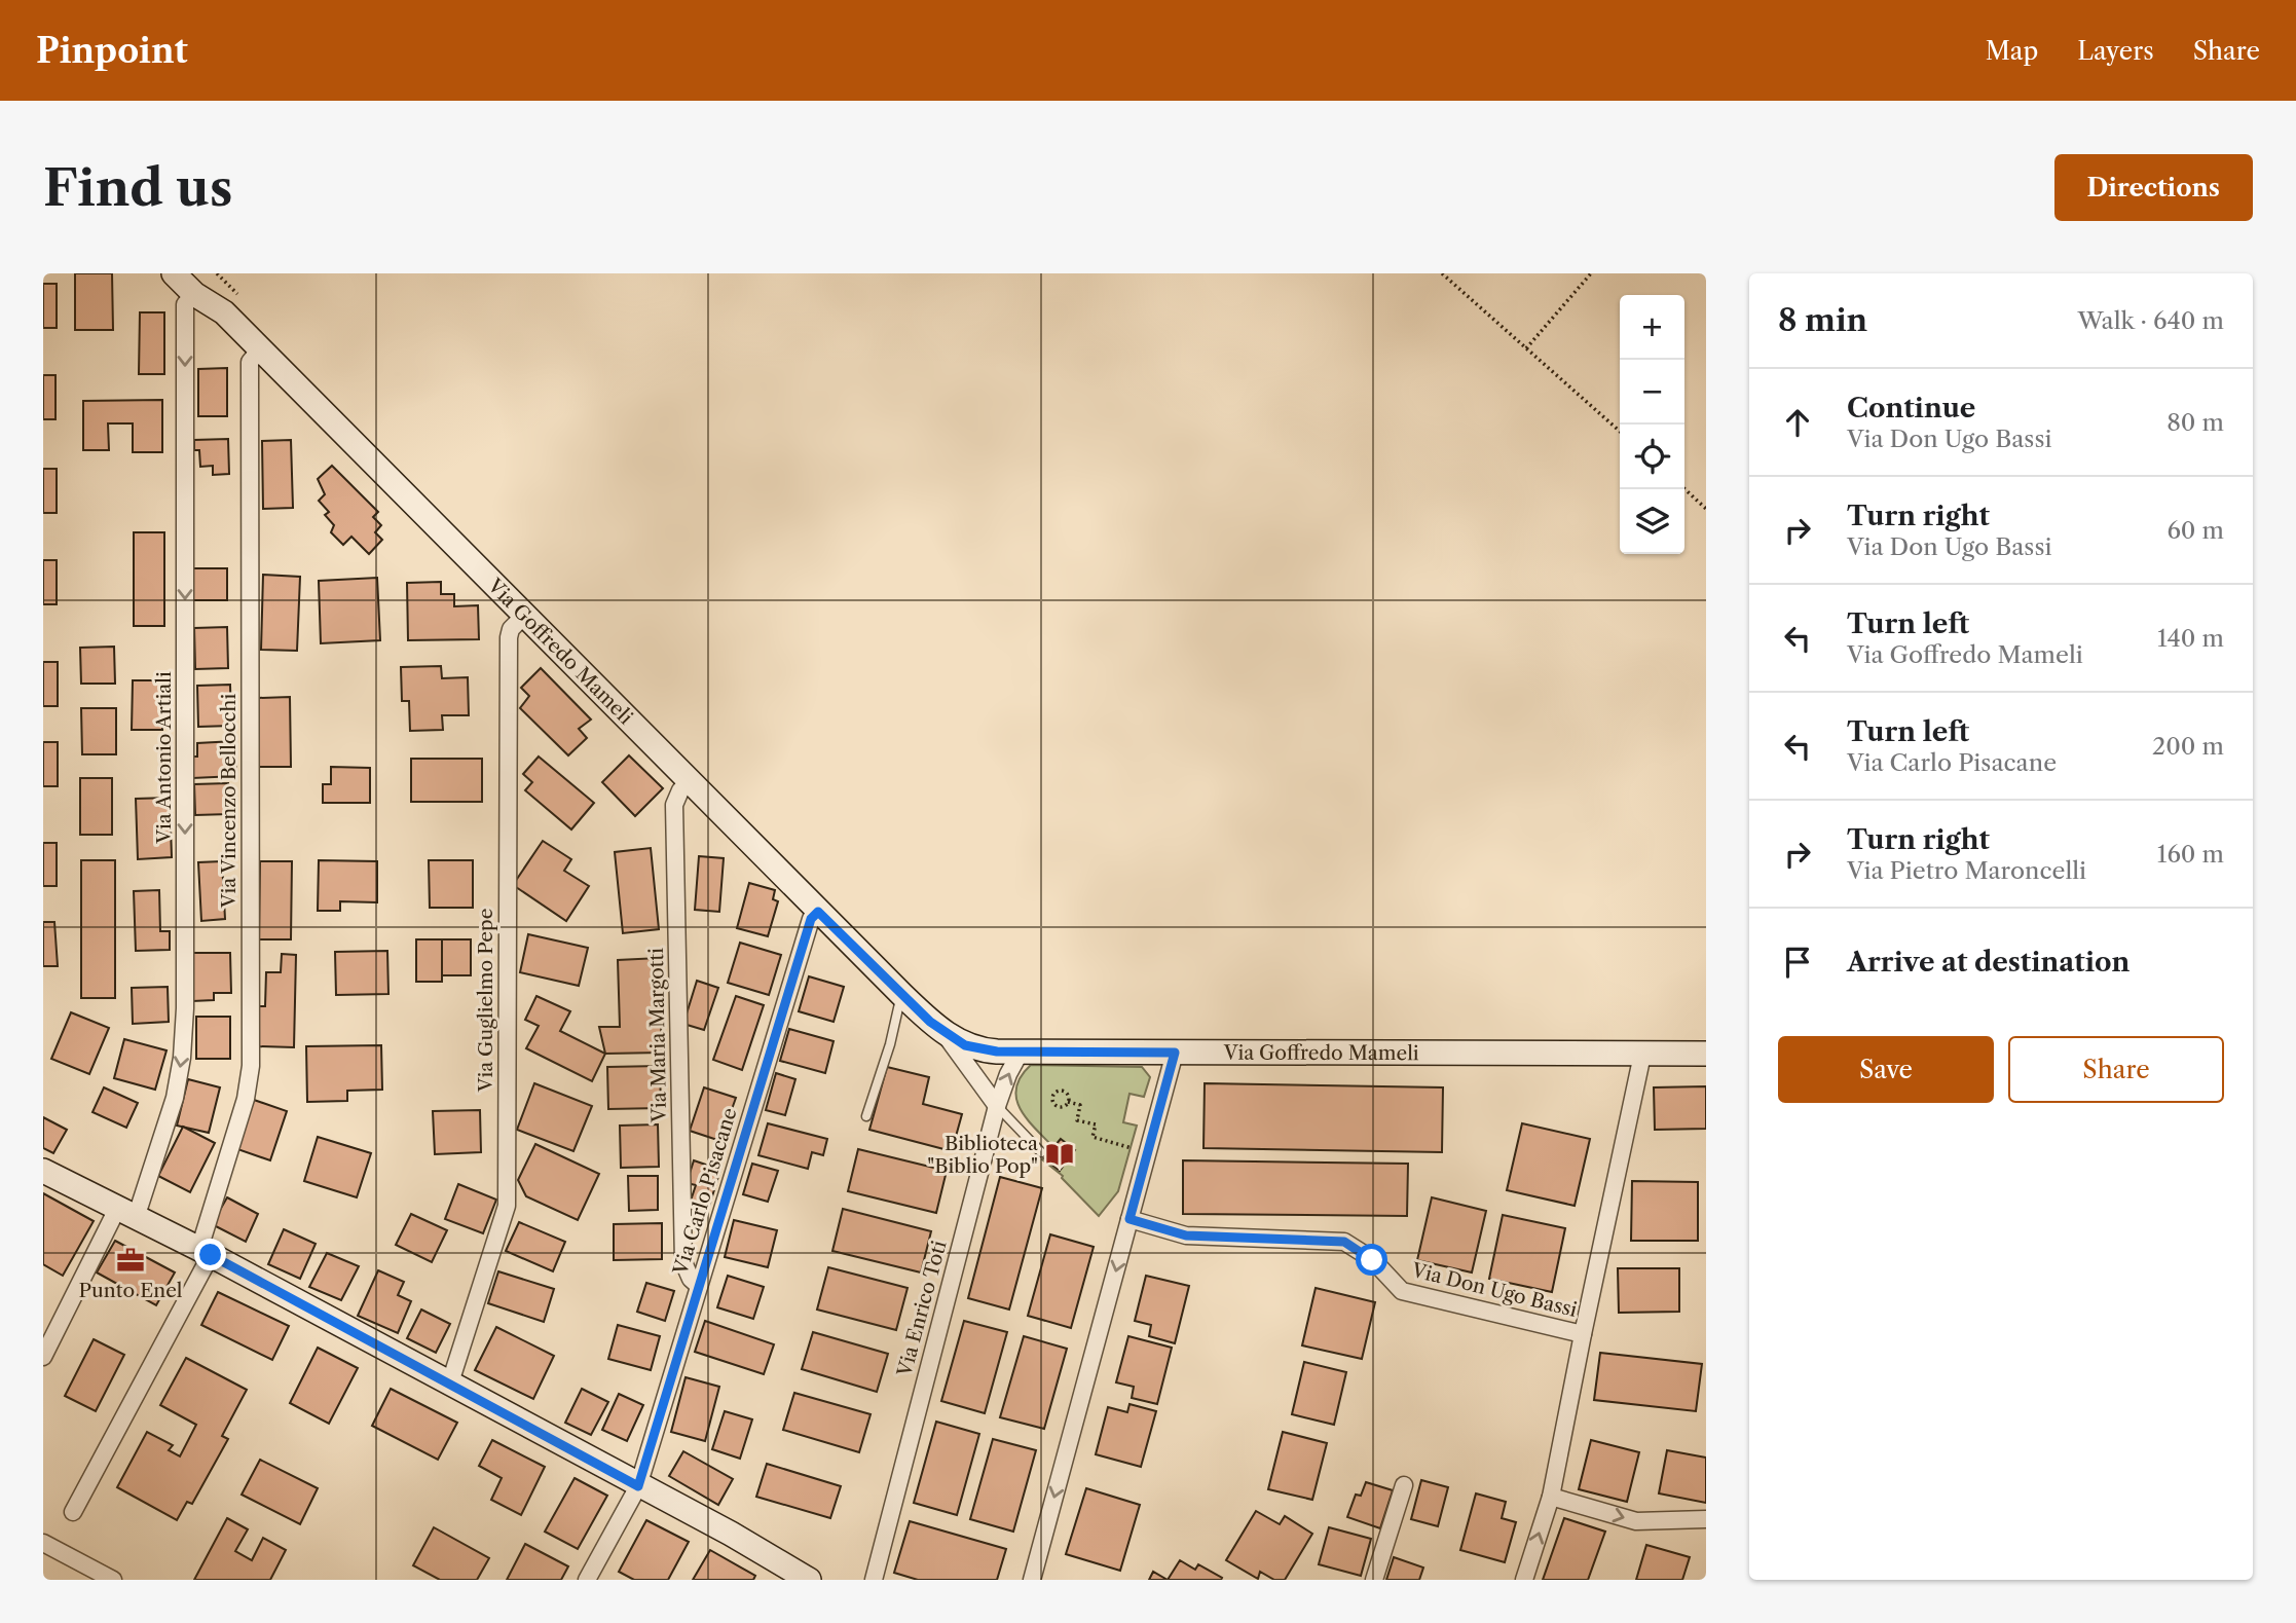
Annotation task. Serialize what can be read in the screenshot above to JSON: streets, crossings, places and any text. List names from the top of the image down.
{
  "streets": {
    "street": [
      "Via Goffredo Mameli",
      "Via Antonio Artiali",
      "Via Vincenzo Bellocchi",
      "Via Guglielmo Pepe",
      "Via Maria Margotti",
      "Via Carlo Pisacane",
      "Via Don Ugo Bassi",
      "Via Enrico Toti"
    ]
  },
  "crossings": [
    ["Via Goffredo Mameli", "Via Antonio Artiali"],
    ["Via Goffredo Mameli", "Via Vincenzo Bellocchi"],
    ["Via Goffredo Mameli", "Via Guglielmo Pepe"],
    ["Via Goffredo Mameli", "Via Maria Margotti"],
    ["Via Goffredo Mameli", "Via Carlo Pisacane"],
    ["Via Goffredo Mameli", "Via Don Ugo Bassi"],
    ["Via Goffredo Mameli", "Via Enrico Toti"],
    ["Via Maria Margotti", "Via Carlo Pisacane"]
  ],
  "one_way": ["Via Antonio Artiali"],
  "places": {
    "library": ["Biblioteca \"Biblio Pop\""],
    "office": ["Punto Enel"]
  },
  "page": {
    "header": "Pinpoint",
    "nav": ["Map", "Layers", "Share"],
    "buttons": [
      "Directions",
      ["Save", "Share"]
    ],
    "title": "Find us",
    "heading": ["8 min", "Walk · 640 m"],
    "map_buttons": ["+", "−"],
    "list": [
      ["Continue", "Via Don Ugo Bassi", "80 m"],
      ["Turn right", "Via Don Ugo Bassi", "60 m"],
      ["Turn left", "Via Goffredo Mameli", "140 m"],
      ["Turn left", "Via Carlo Pisacane", "200 m"],
      ["Turn right", "Via Pietro Maroncelli", "160 m"],
      "Arrive at destination"
    ]
  }
}
